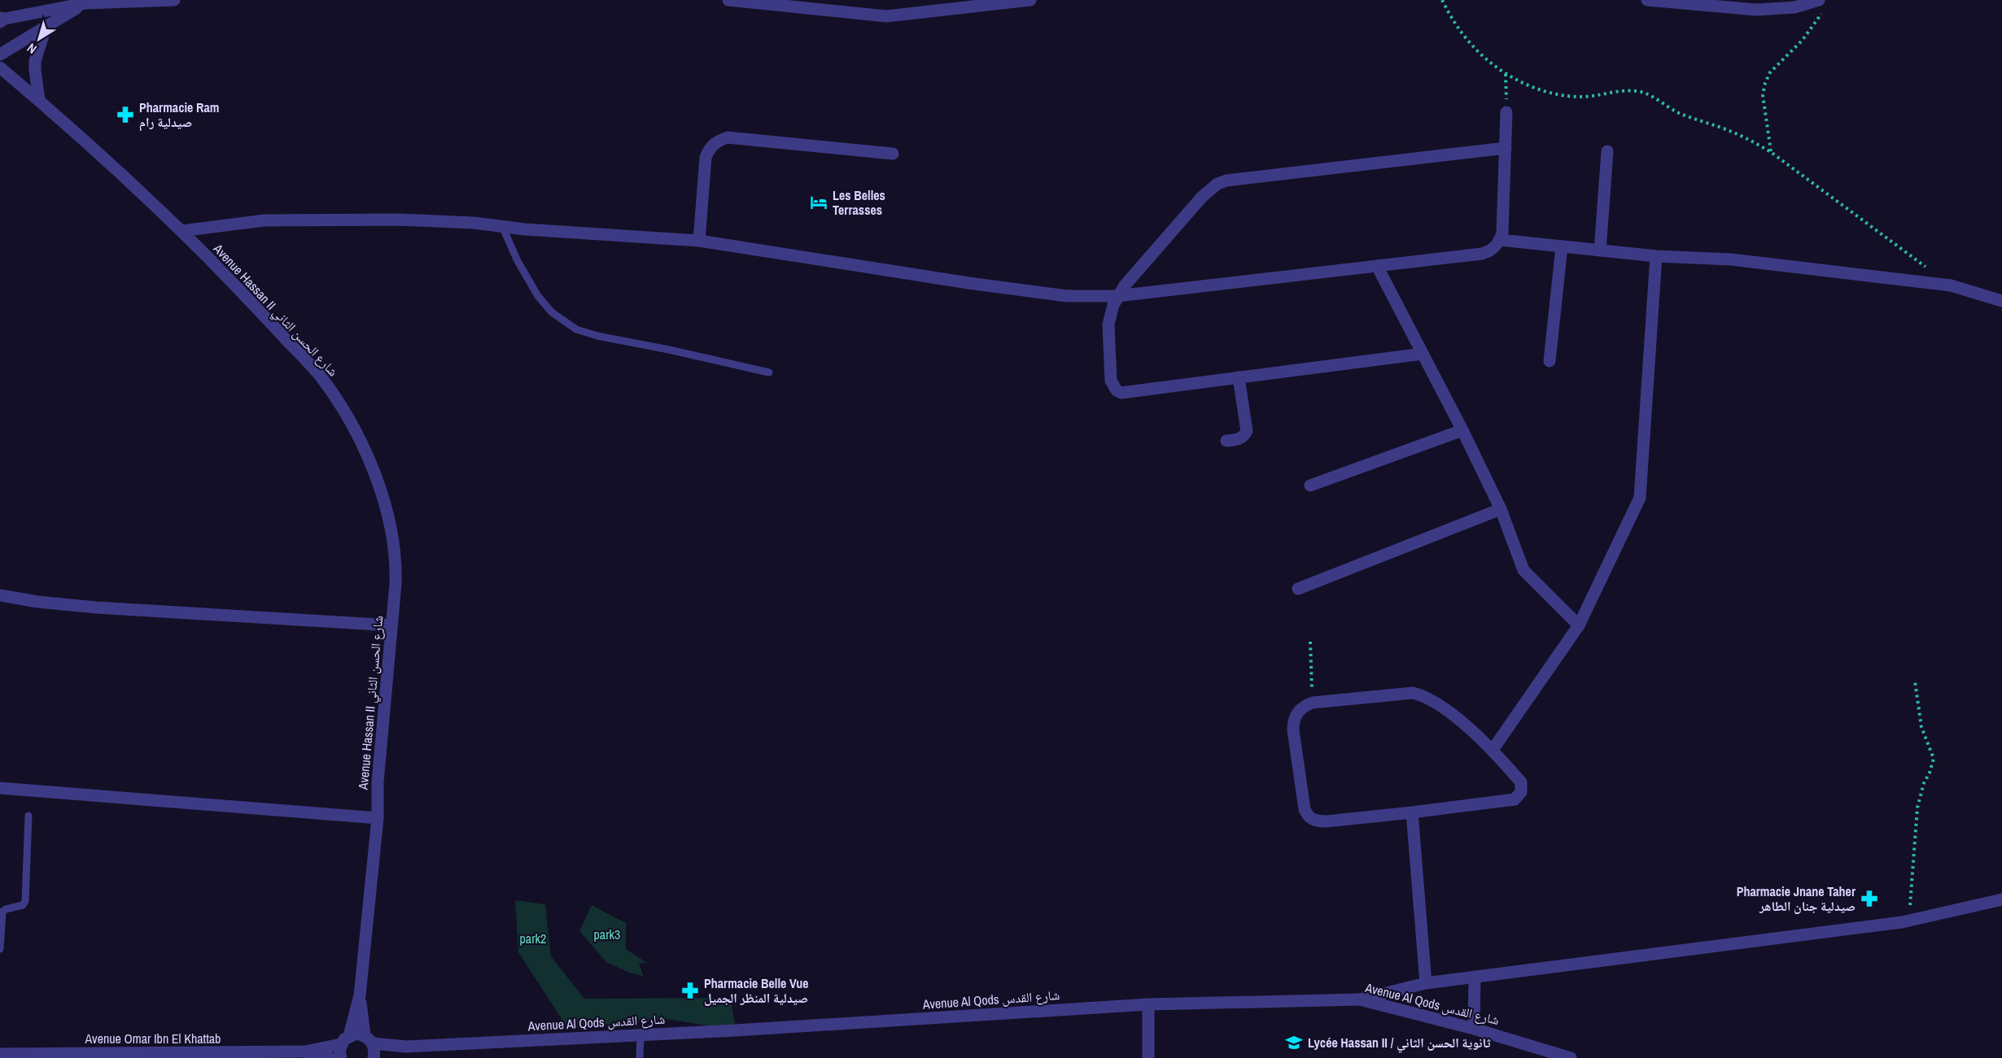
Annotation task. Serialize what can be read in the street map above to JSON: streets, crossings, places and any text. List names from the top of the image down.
{
  "streets": {
    "street": ["Avenue Hassan II شارع الحسن الثاني", "Avenue Al Qods شارع القدس", "Avenue Omar Ibn El Khattab"]
  },
  "crossings": [
    ["Avenue Hassan II شارع الحسن الثاني", "Avenue Al Qods شارع القدس"],
    ["Avenue Hassan II شارع الحسن الثاني", "Avenue Omar Ibn El Khattab"],
    ["Avenue Al Qods شارع القدس", "Avenue Omar Ibn El Khattab"]
  ],
  "parks": ["park3", "park2"],
  "places": {
    "pharmacy": ["Pharmacie Ram صيدلية رام", "Pharmacie Jnane Taher صيدلية جنان الطاهر", "Pharmacie Belle Vue صيدلية المنظر الجميل"],
    "hotel": ["Les Belles Terrasses"],
    "school or university": ["Lycée Hassan II / ثانوية الحسن الثاني"]
  },
  "north": "bottom left"
}
